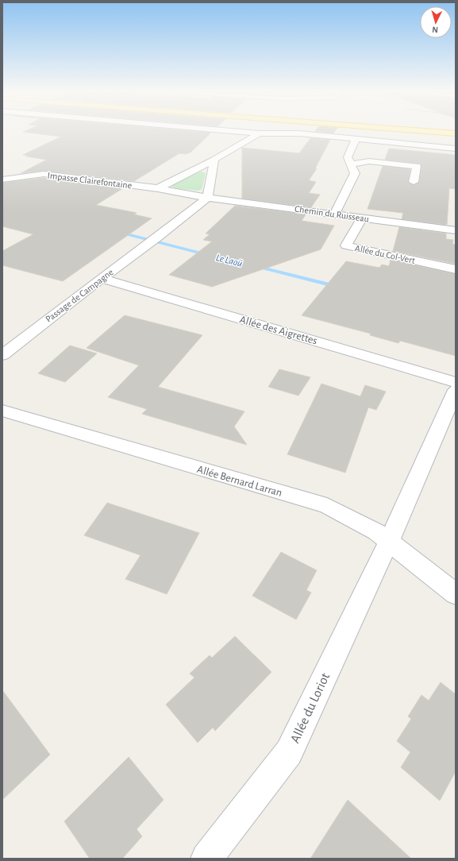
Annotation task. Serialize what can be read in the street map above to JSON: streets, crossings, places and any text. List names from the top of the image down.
{
  "streets": {
    "street": [
      "Impasse Clairefontaine",
      "Chemin du Ruisseau",
      "Allée du Col-Vert",
      "Passage de Campagne",
      "Allée des Aigrettes",
      "Allée Bernard Larran",
      "Allée du Loriot"
    ]
  },
  "crossings": [
    ["Impasse Clairefontaine", "Chemin du Ruisseau"],
    ["Impasse Clairefontaine", "Passage de Campagne"],
    ["Chemin du Ruisseau", "Allée du Col-Vert"],
    ["Chemin du Ruisseau", "Passage de Campagne"],
    ["Passage de Campagne", "Allée des Aigrettes"],
    ["Allée Bernard Larran", "Allée du Loriot"]
  ],
  "water": ["Le Laoü"],
  "north": "bottom"
}
